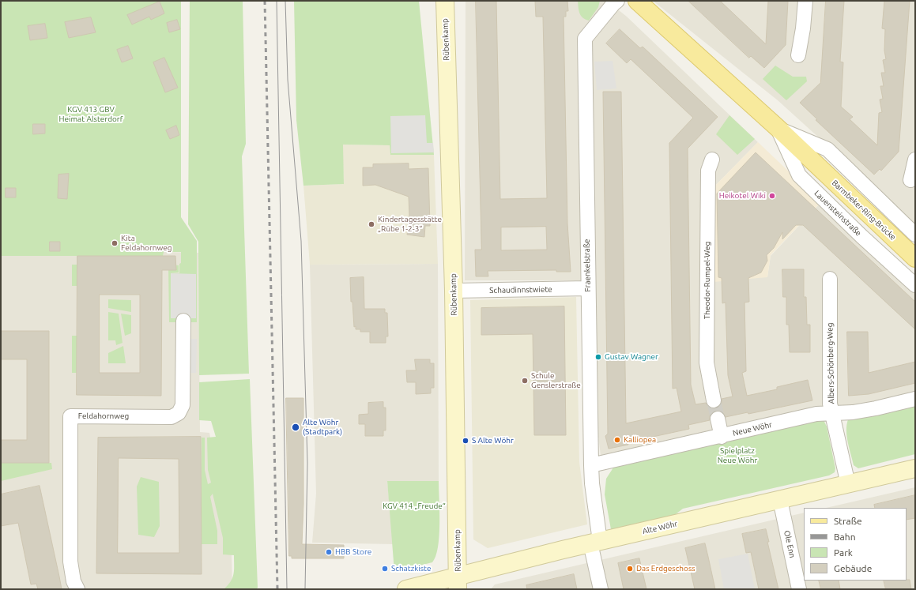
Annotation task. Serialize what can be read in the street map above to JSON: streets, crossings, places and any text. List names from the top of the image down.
{
  "streets": {
    "main road": ["Barmbeker-Ring-Brücke", "Lauensteinstraße"],
    "street": [
      "Rübenkamp",
      "Fraenkelstraße",
      "Theodor-Rumpel-Weg",
      "Schaudinnstwiete",
      "Albers-Schönberg-Weg",
      "Feldahornweg",
      "Neue Wöhr",
      "Alte Wöhr",
      "Ole Enn"
    ]
  },
  "crossings": [
    ["Rübenkamp", "Schaudinnstwiete"],
    ["Rübenkamp", "Alte Wöhr"],
    ["Barmbeker-Ring-Brücke", "Lauensteinstraße"],
    ["Fraenkelstraße", "Schaudinnstwiete"],
    ["Fraenkelstraße", "Neue Wöhr"],
    ["Fraenkelstraße", "Alte Wöhr"],
    ["Albers-Schönberg-Weg", "Neue Wöhr"],
    ["Albers-Schönberg-Weg", "Alte Wöhr"],
    ["Alte Wöhr", "Ole Enn"]
  ],
  "parks": ["KGV 413 GBV Heimat Alsterdorf", "Spielplatz Neue Wöhr", "KGV 414 „Freude“"],
  "places": [
    "Heikotel Wiki",
    "Kindertagesstätte „Rübe 1-2-3“",
    "Kita Feldahornweg",
    "Gustav Wagner",
    "Schule Genslerstraße",
    "Alte Wöhr (Stadtpark)",
    "Kalliopea",
    "S Alte Wöhr",
    "HBB Store",
    "Schatzkiste",
    "Das Erdgeschoss"
  ],
  "legend": [
    "Straße",
    "Bahn",
    "Park",
    "Gebäude"
  ]
}
